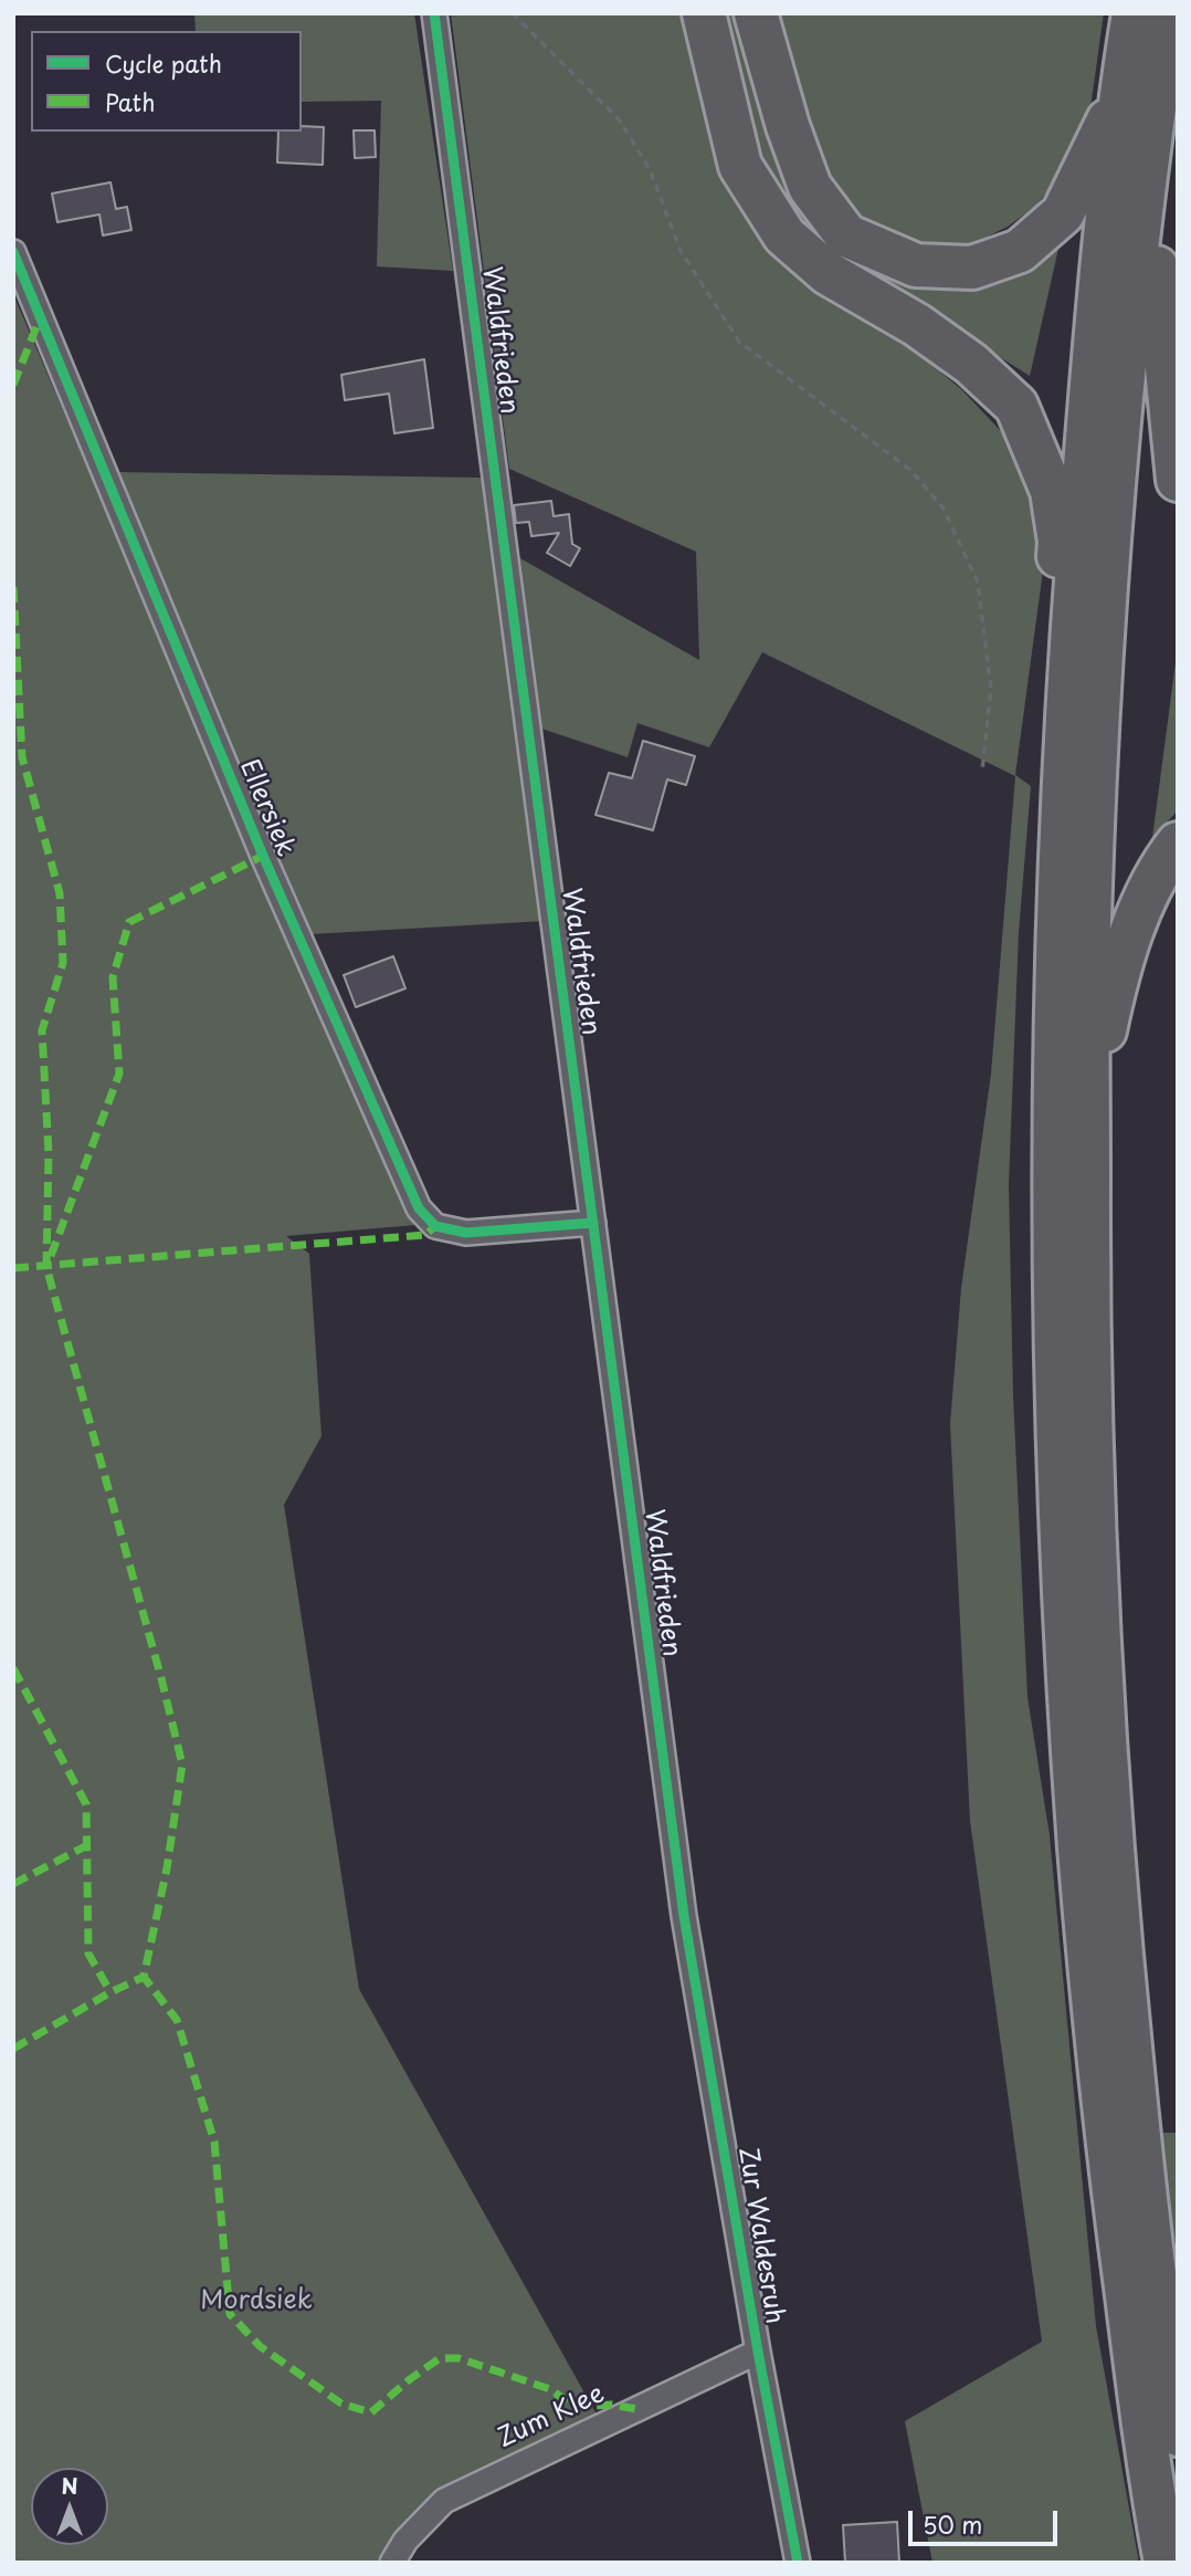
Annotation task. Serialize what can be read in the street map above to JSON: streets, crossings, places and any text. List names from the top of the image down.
{
  "streets": {
    "street": [
      "Waldfrieden",
      "Ellersiek",
      "Zur Waldesruh",
      "Zum Klee"
    ]
  },
  "crossings": [
    ["Waldfrieden", "Ellersiek"],
    ["Waldfrieden", "Zur Waldesruh"],
    ["Zur Waldesruh", "Zum Klee"]
  ],
  "parks": ["Mordsiek"],
  "legend": ["Cycle path", "Path"],
  "scale_bar": "50 m",
  "north": "top"
}
